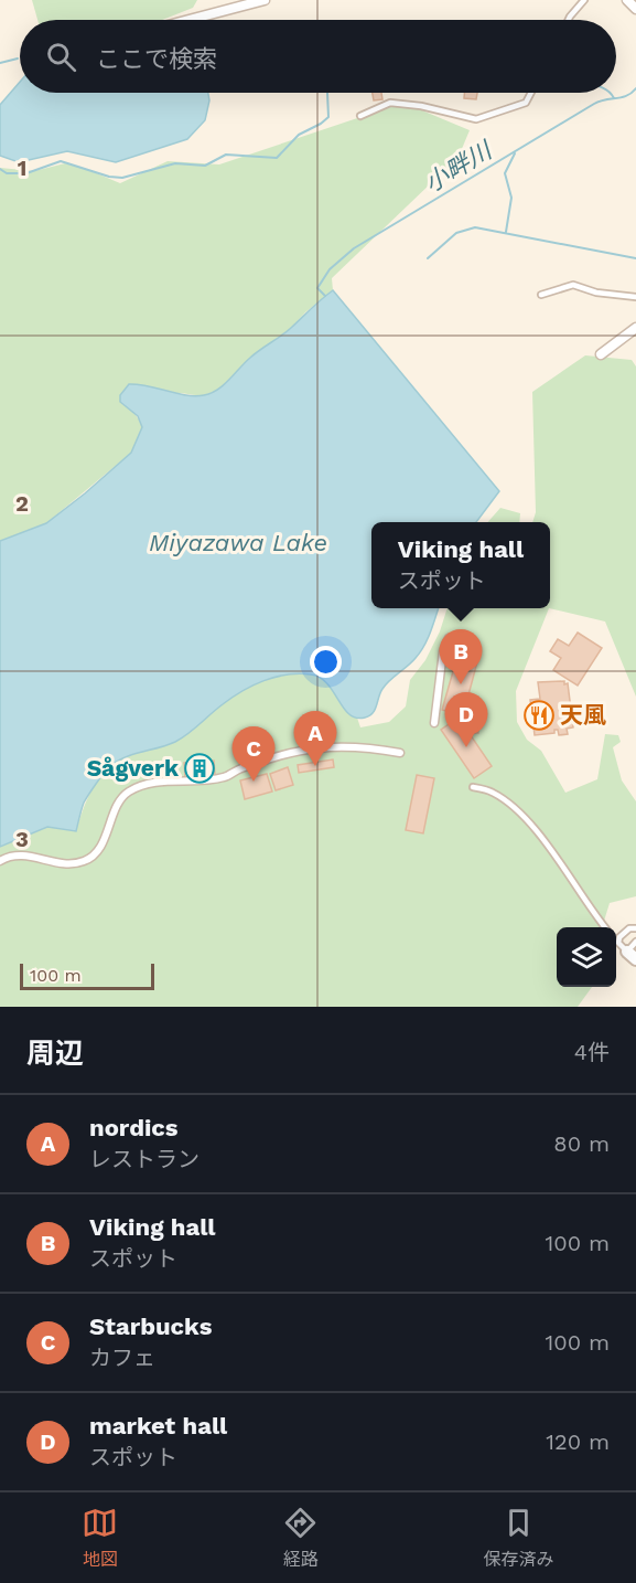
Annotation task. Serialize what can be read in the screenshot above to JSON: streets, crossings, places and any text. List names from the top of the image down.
{
  "water": ["小畔川", "Miyazawa Lake"],
  "places": {
    "restaurant": ["天風"],
    "building": ["Sågverk"]
  },
  "scale_bar": "100 m",
  "page": {
    "search": "ここで検索",
    "popup": ["Viking hall", "スポット"],
    "pins": [
      "B",
      "D",
      "A",
      "C"
    ],
    "scale": "100 m",
    "heading": ["周辺", "4件"],
    "list": [
      {
        "mark": "A",
        "name": "nordics",
        "note": "レストラン",
        "value": "80 m"
      },
      {
        "mark": "B",
        "name": "Viking hall",
        "note": "スポット",
        "value": "100 m"
      },
      {
        "mark": "C",
        "name": "Starbucks",
        "note": "カフェ",
        "value": "100 m"
      },
      {
        "mark": "D",
        "name": "market hall",
        "note": "スポット",
        "value": "120 m"
      }
    ],
    "nav": ["地図", "経路", "保存済み"]
  },
  "grid": {
    "rows": ["1", "2", "3"]
  }
}
